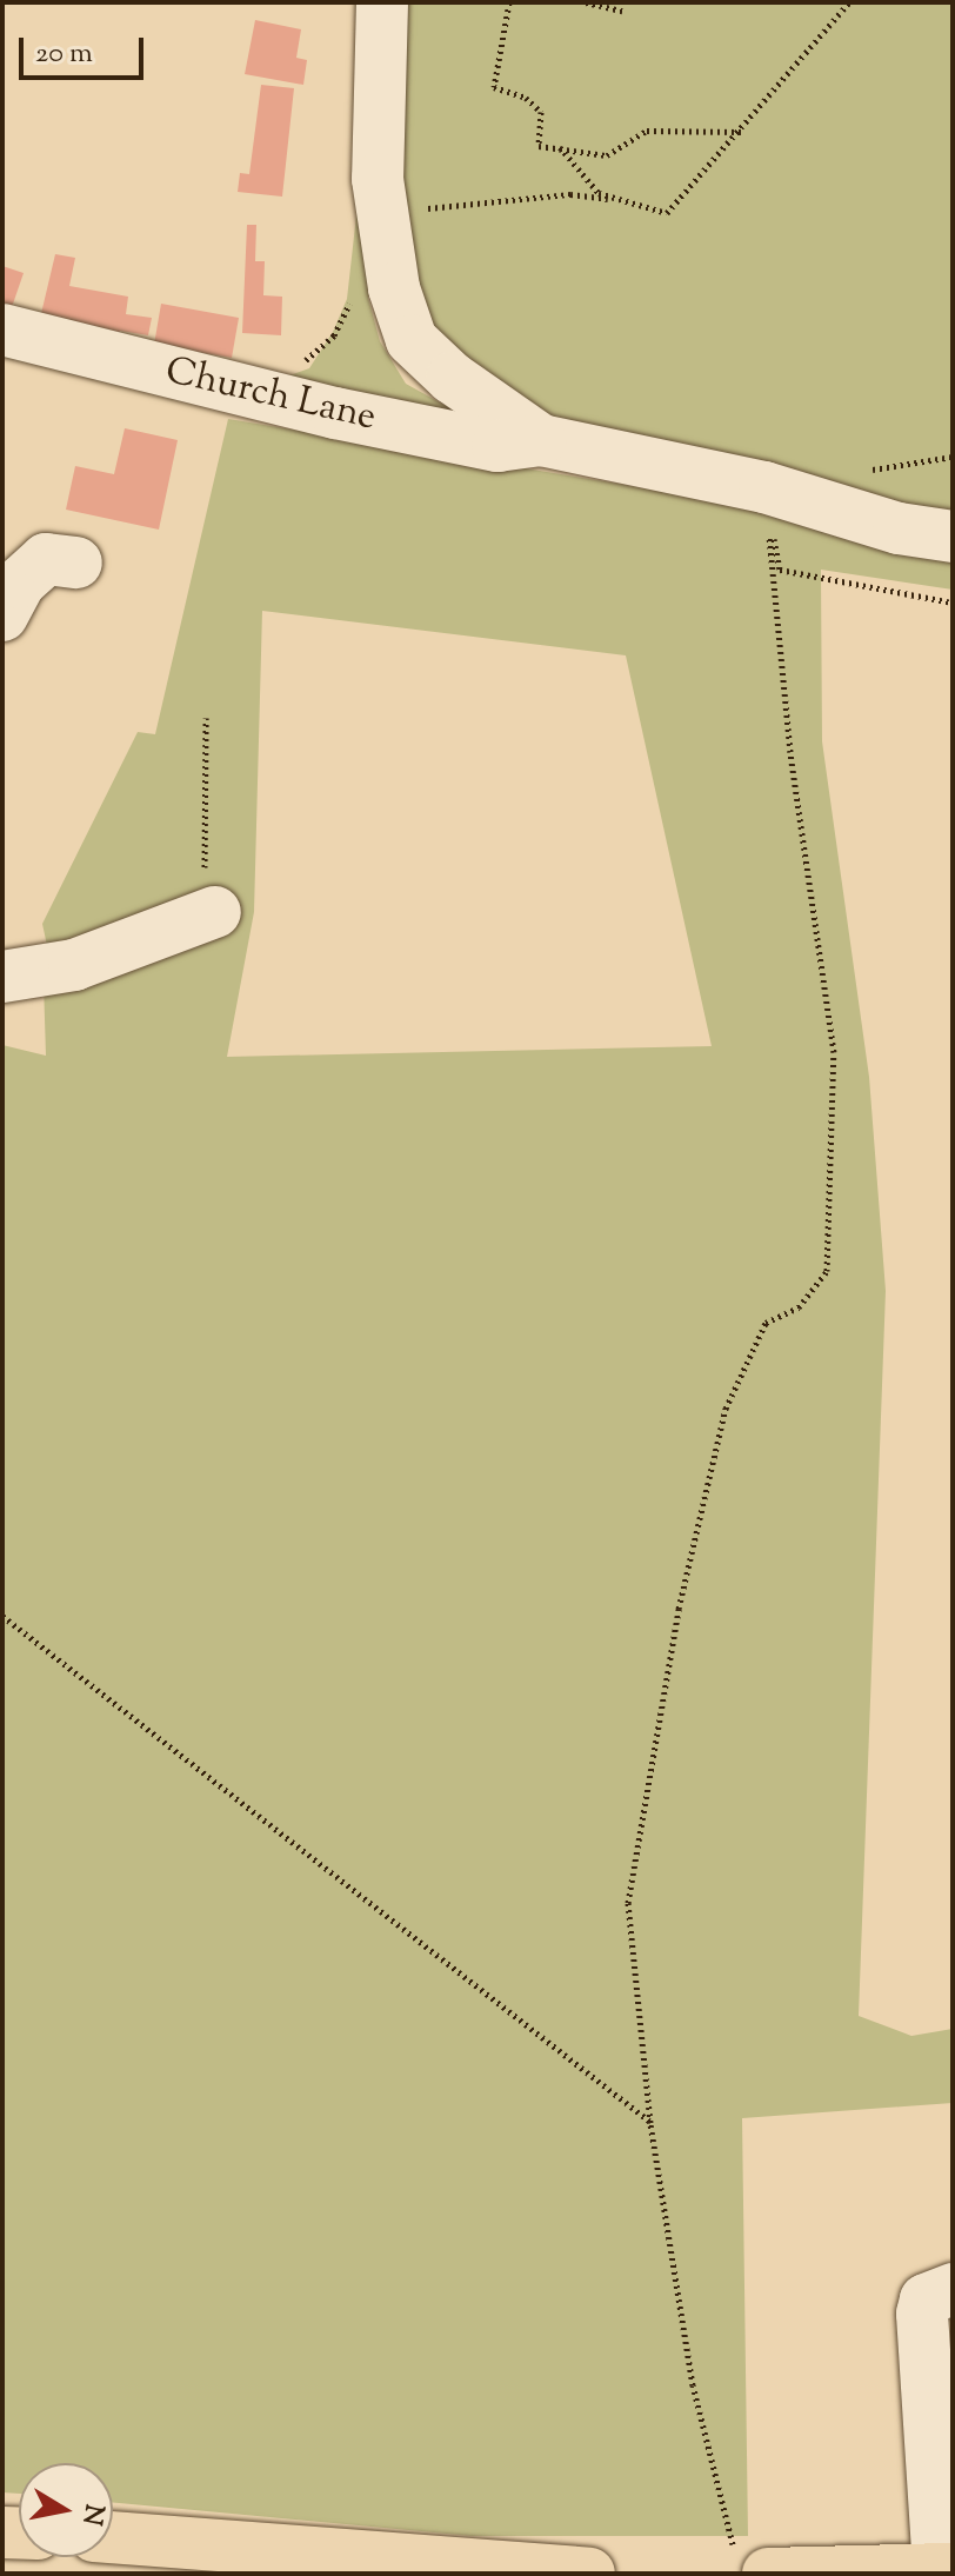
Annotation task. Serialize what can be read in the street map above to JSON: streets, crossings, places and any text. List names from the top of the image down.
{
  "streets": {
    "street": ["Church Lane"]
  },
  "scale_bar": "20 m",
  "north": "right"
}
